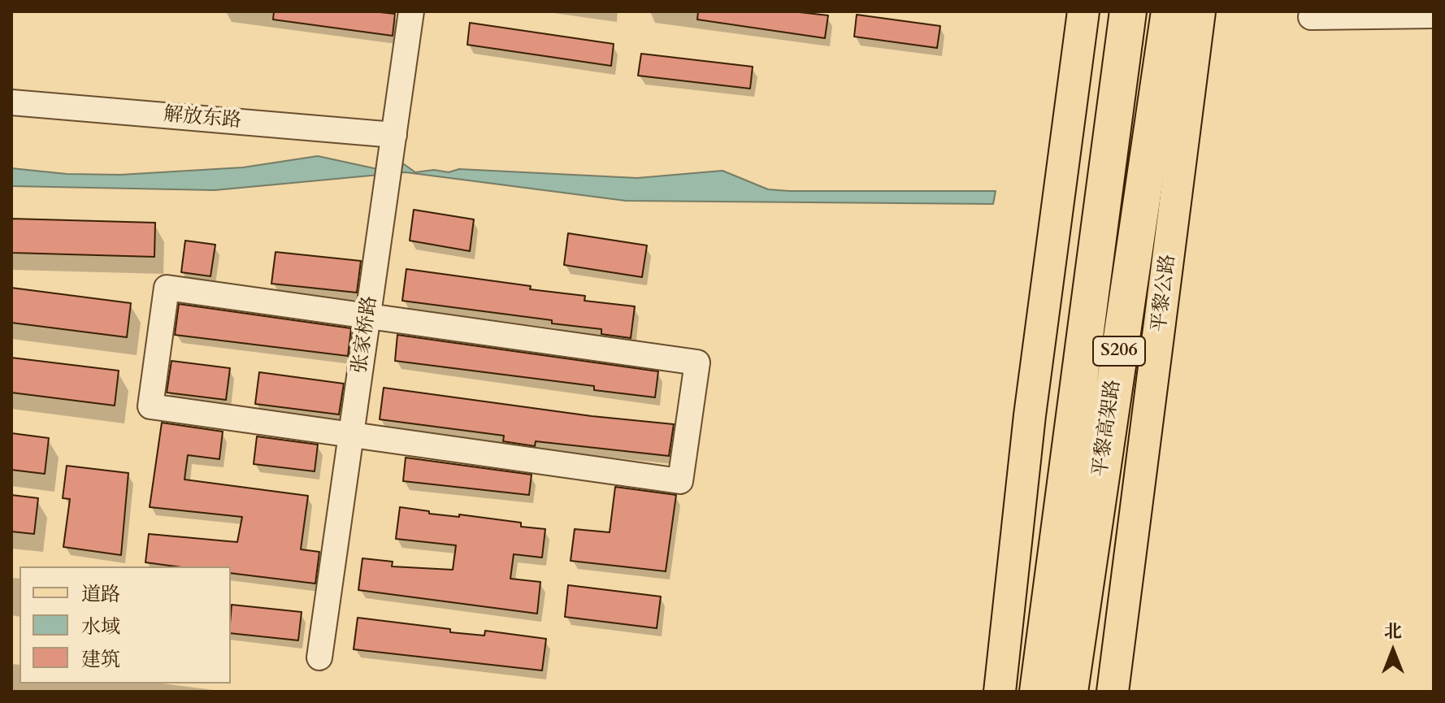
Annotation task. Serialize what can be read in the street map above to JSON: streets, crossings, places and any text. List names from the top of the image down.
{
  "streets": {
    "highway": ["S206", "平黎高架路"],
    "main road": ["平黎公路"],
    "street": ["解放东路", "张家桥路"]
  },
  "crossings": [
    ["解放东路", "张家桥路"]
  ],
  "legend": ["道路", "水域", "建筑"],
  "north": "top"
}
